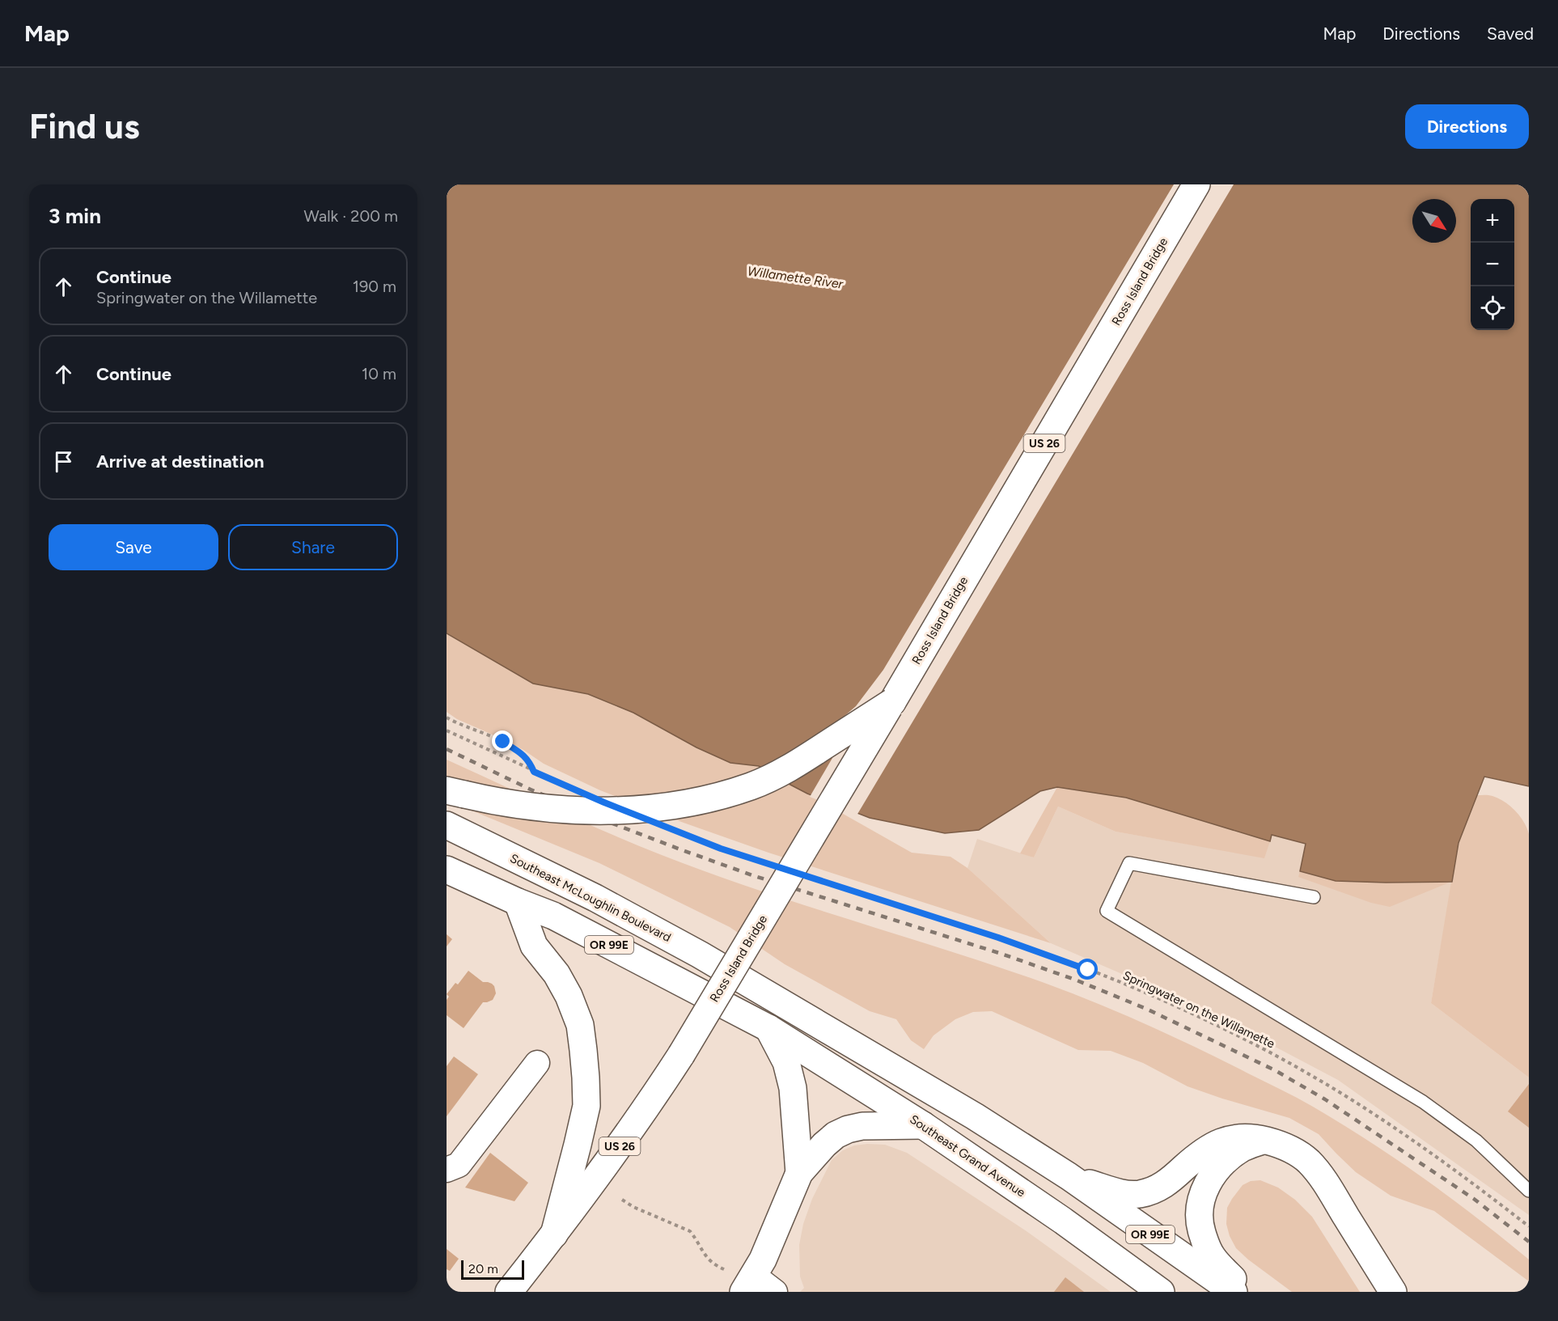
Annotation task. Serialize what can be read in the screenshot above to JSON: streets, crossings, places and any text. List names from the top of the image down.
{
  "streets": {
    "highway": [
      "Ross Island Bridge",
      "US 26",
      "Southeast McLoughlin Boulevard",
      "OR 99E",
      "Southeast Grand Avenue"
    ],
    "path": ["Springwater on the Willamette"]
  },
  "crossings": [
    ["Ross Island Bridge", "US 26"],
    ["Southeast McLoughlin Boulevard", "OR 99E"],
    ["OR 99E", "Southeast Grand Avenue"]
  ],
  "water": ["Willamette River"],
  "scale_bar": "20 m",
  "north": "bottom right",
  "page": {
    "header": "Map",
    "nav": ["Map", "Directions", "Saved"],
    "buttons": [
      "Directions",
      ["Save", "Share"]
    ],
    "title": "Find us",
    "heading": ["3 min", "Walk · 200 m"],
    "map_buttons": ["+", "−"],
    "list": [
      ["Continue", "Springwater on the Willamette", "190 m"],
      ["Continue", "10 m"],
      "Arrive at destination"
    ],
    "scale": "20 m"
  }
}
